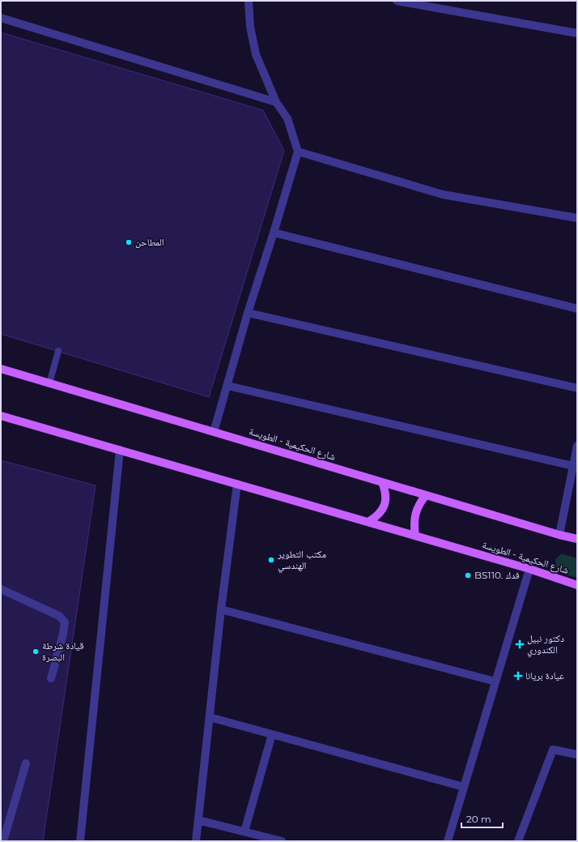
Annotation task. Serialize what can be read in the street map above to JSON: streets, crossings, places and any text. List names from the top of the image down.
{
  "streets": {
    "main road": ["شارع الحكيمية - الطويسة"]
  },
  "places": {
    "other": [
      "المطاحن",
      "مكتب التطوير الهندسي",
      "BS110. فدك",
      "قيادة شرطة البصرة"
    ],
    "health": ["دكتور نبيل الكندوري", "عيادة بريانا"]
  },
  "scale_bar": "20 m"
}
